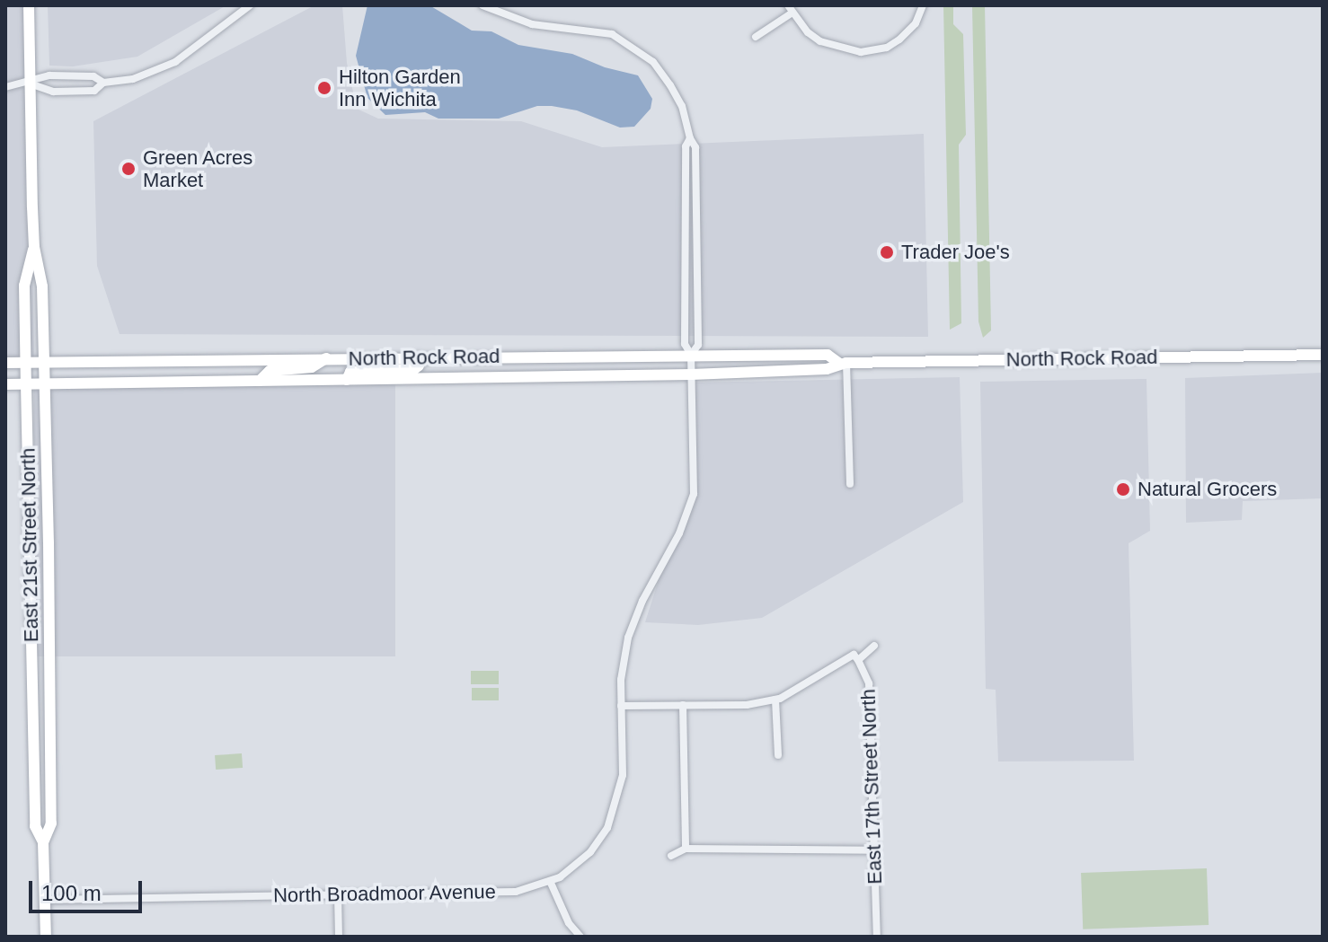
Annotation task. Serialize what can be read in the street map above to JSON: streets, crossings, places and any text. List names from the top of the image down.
{
  "streets": {
    "main road": ["North Rock Road", "East 21st Street North"],
    "street": ["East 17th Street North", "North Broadmoor Avenue"]
  },
  "crossings": [
    ["North Rock Road", "East 21st Street North"],
    ["North Rock Road", "North Broadmoor Avenue"],
    ["East 21st Street North", "North Broadmoor Avenue"]
  ],
  "places": [
    "Hilton Garden Inn Wichita",
    "Green Acres Market",
    "Trader Joe's",
    "Natural Grocers"
  ],
  "scale_bar": "100 m"
}
